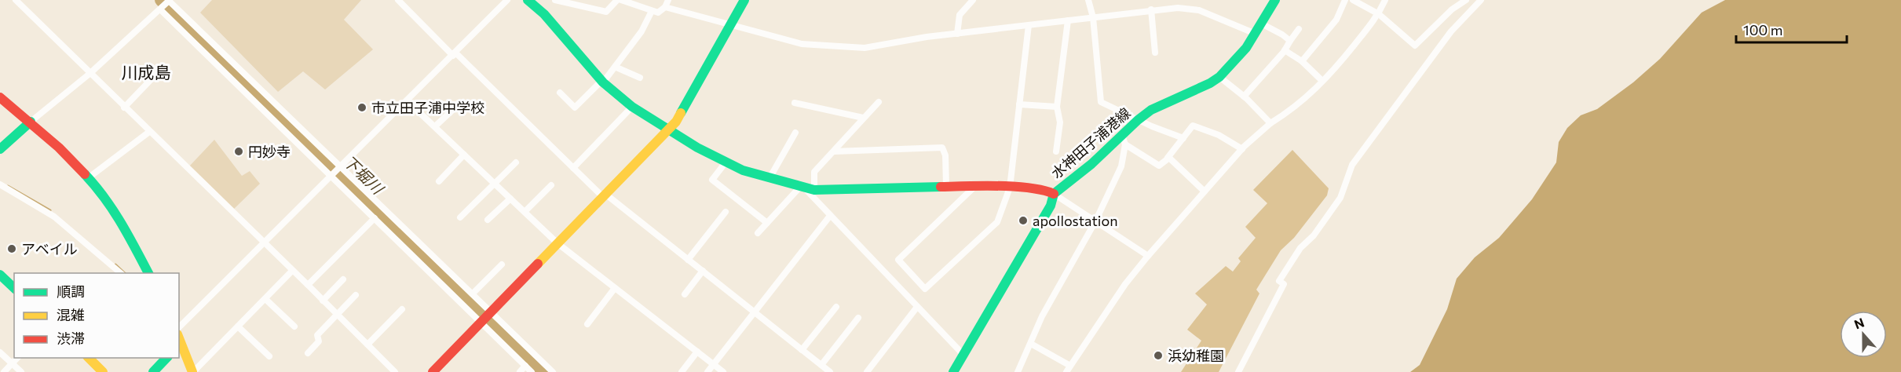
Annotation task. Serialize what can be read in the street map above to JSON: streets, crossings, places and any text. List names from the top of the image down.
{
  "streets": {
    "street": ["水神田子浦港線"]
  },
  "districts": ["川成島"],
  "water": ["下堀川"],
  "places": [
    "市立田子浦中学校",
    "円妙寺",
    "apollostation",
    "アベイル",
    "浜幼稚園"
  ],
  "legend": ["順調", "混雑", "渋滞"],
  "scale_bar": "100 m",
  "north": "top"
}
